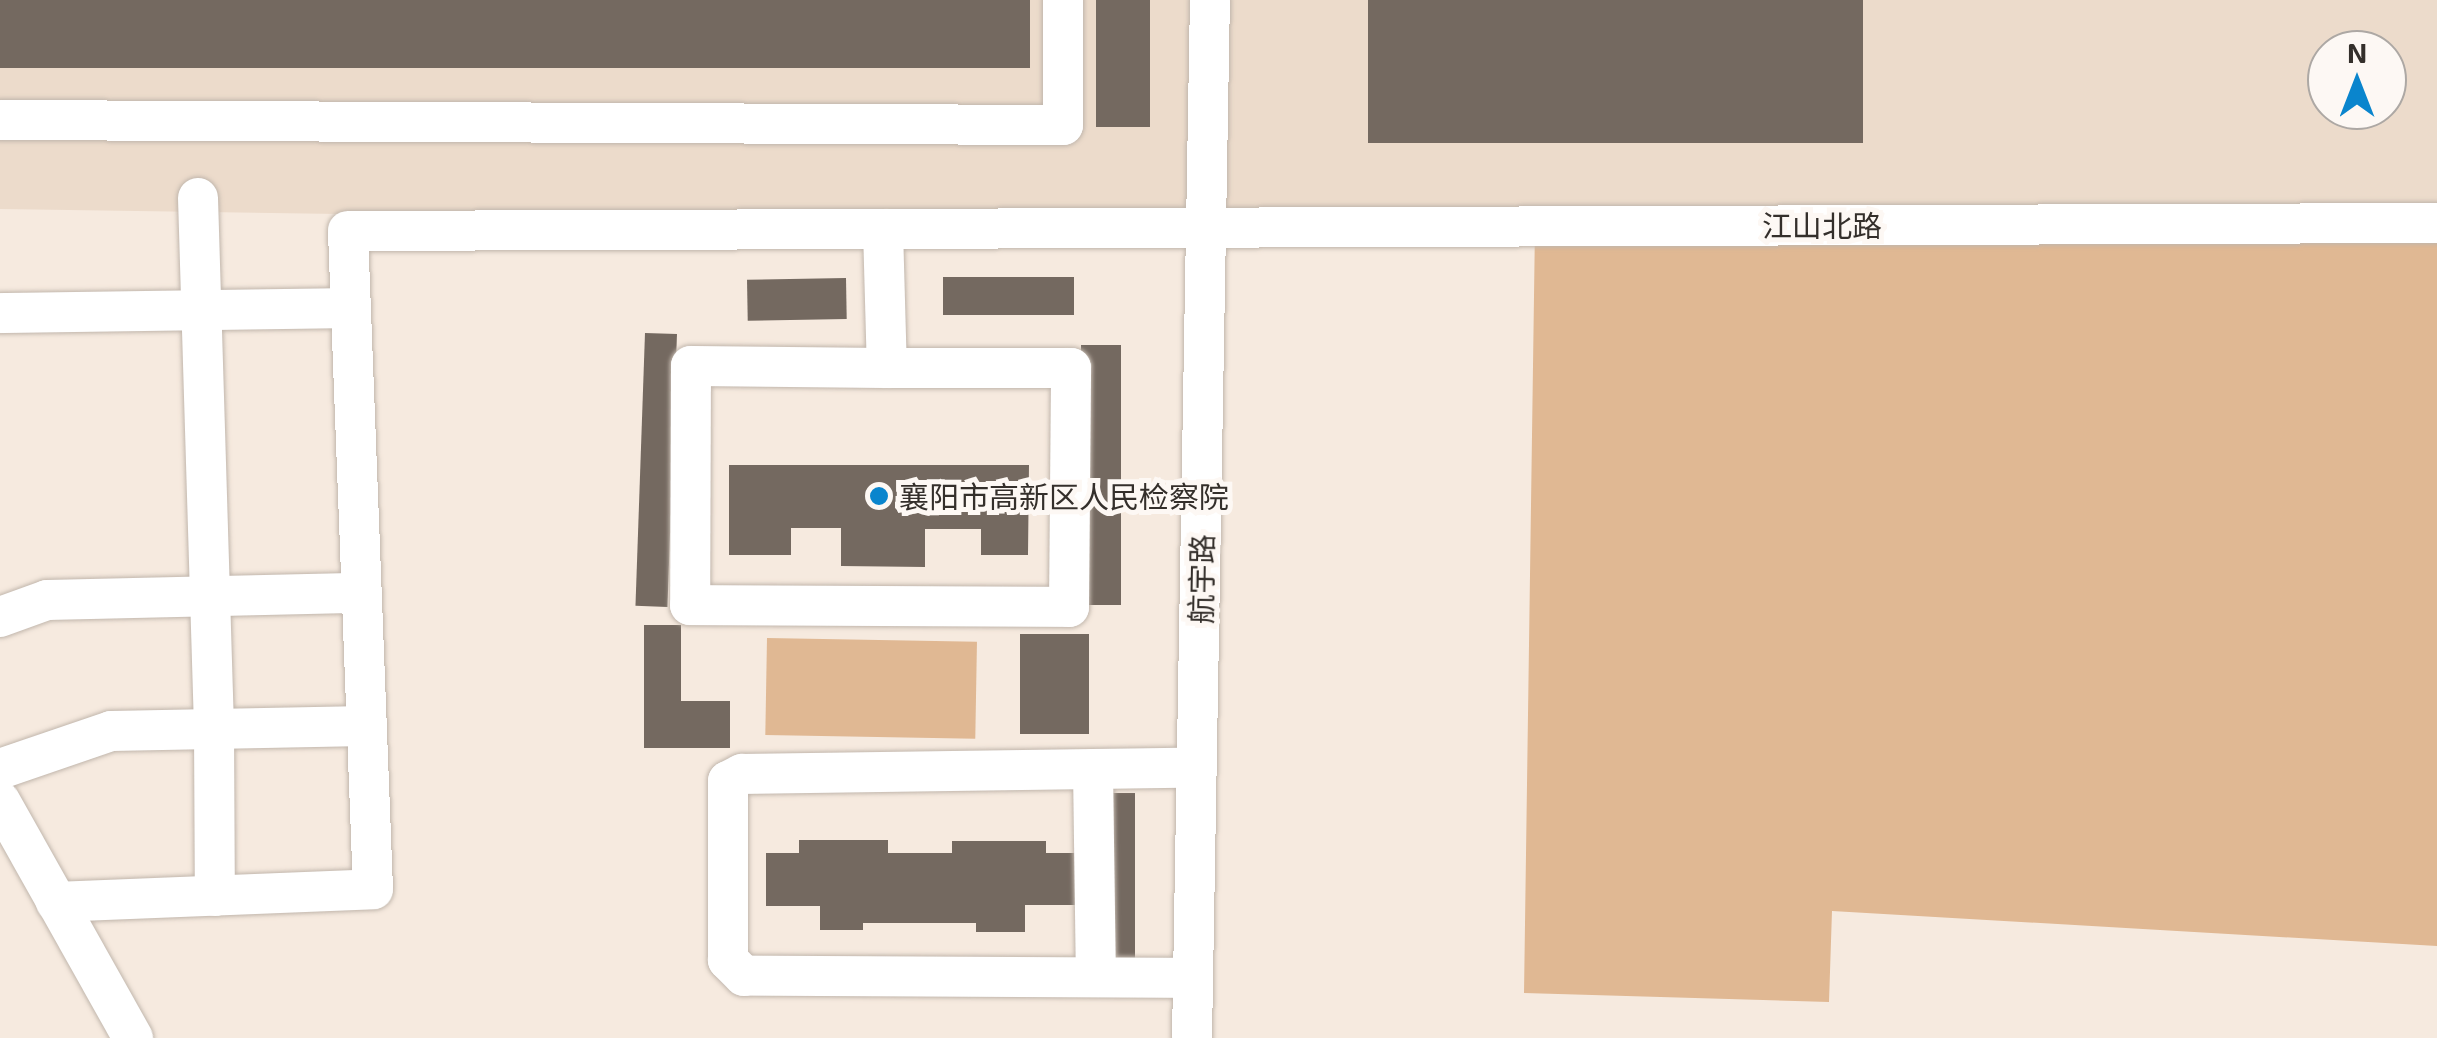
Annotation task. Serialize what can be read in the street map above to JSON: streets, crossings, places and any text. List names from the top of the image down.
{
  "streets": {
    "street": ["江山北路", "航宇路"]
  },
  "crossings": [
    ["江山北路", "航宇路"]
  ],
  "places": ["襄阳市高新区人民检察院"],
  "north": "top"
}
